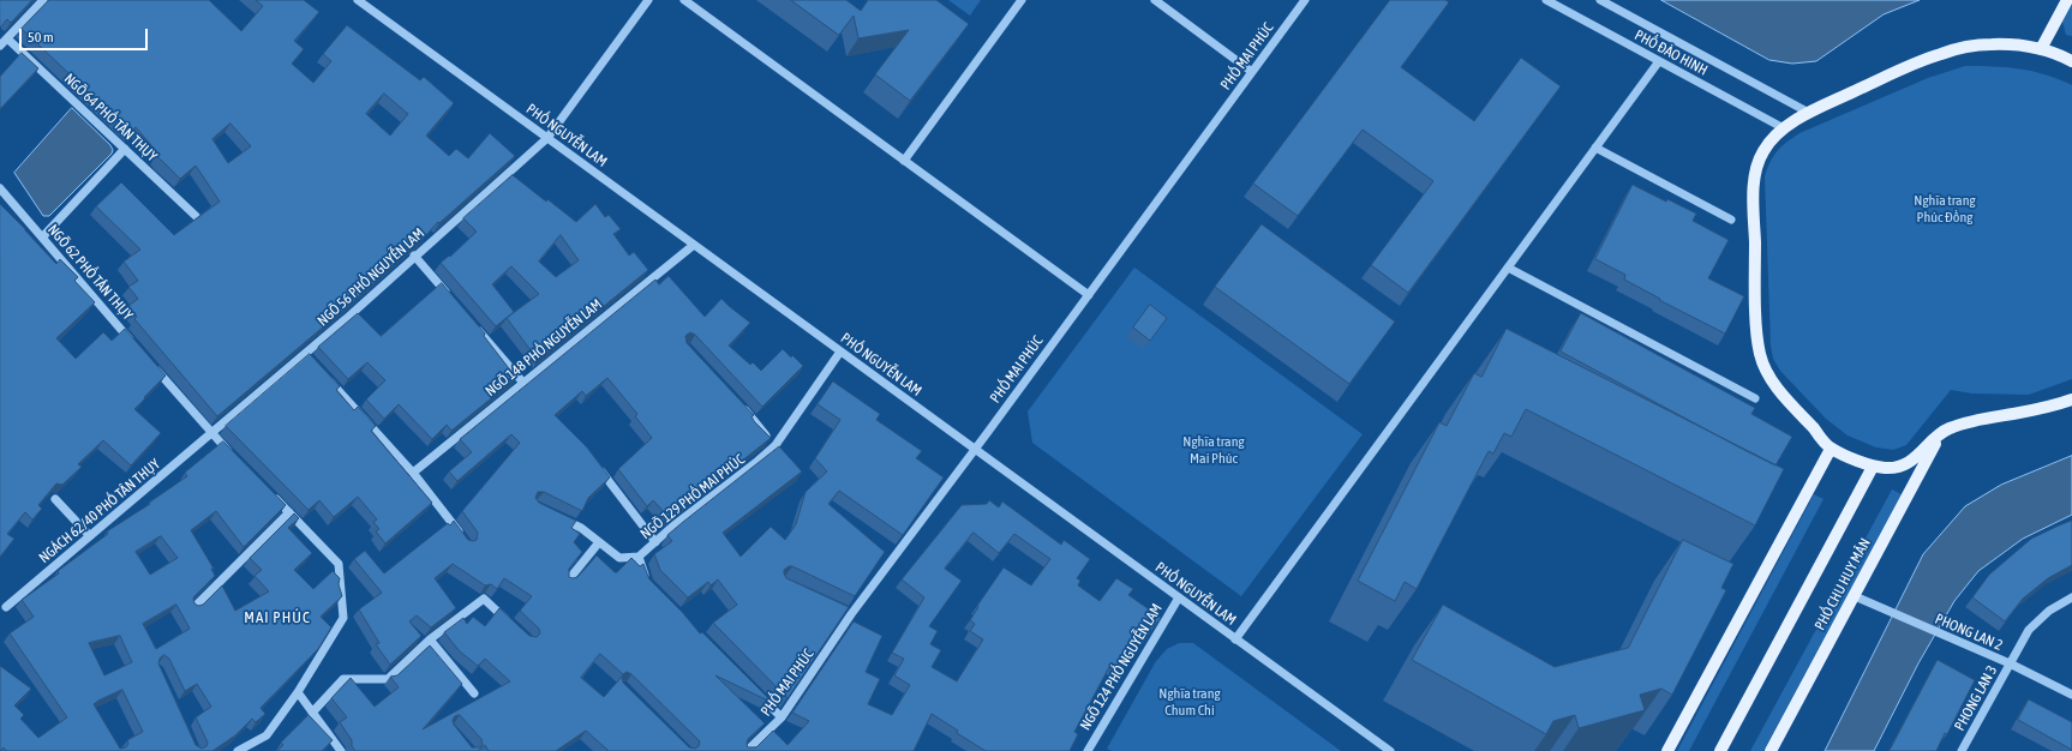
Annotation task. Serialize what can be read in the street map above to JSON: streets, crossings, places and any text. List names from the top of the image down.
{
  "streets": {
    "main road": ["PHỐ CHU HUY MÂN"],
    "street": [
      "PHỐ ĐÀO HINH",
      "PHỐ MAI PHÚC",
      "NGÕ 64 PHỐ TÂN THỤY",
      "PHỐ NGUYỄN LAM",
      "NGÕ 62 PHỐ TÂN THỤY",
      "NGÕ 56 PHỐ NGUYỄN LAM",
      "NGÕ 148 PHỐ NGUYỄN LAM",
      "NGÕ 129 PHỐ MAI PHÚC",
      "NGÁCH 62/40 PHỐ TÂN THỤY",
      "PHONG LAN 2",
      "NGÕ 124 PHỐ NGUYỄN LAM",
      "PHONG LAN 3"
    ]
  },
  "crossings": [
    ["PHỐ MAI PHÚC", "PHỐ NGUYỄN LAM"],
    ["PHỐ NGUYỄN LAM", "NGÕ 56 PHỐ NGUYỄN LAM"],
    ["PHỐ NGUYỄN LAM", "NGÕ 148 PHỐ NGUYỄN LAM"],
    ["PHỐ NGUYỄN LAM", "NGÕ 129 PHỐ MAI PHÚC"],
    ["PHỐ NGUYỄN LAM", "NGÕ 124 PHỐ NGUYỄN LAM"],
    ["NGÕ 56 PHỐ NGUYỄN LAM", "NGÁCH 62/40 PHỐ TÂN THỤY"],
    ["PHỐ CHU HUY MÂN", "PHONG LAN 2"],
    ["PHONG LAN 2", "PHONG LAN 3"]
  ],
  "districts": ["MAI PHÚC"],
  "parks": ["Nghĩa trang Phúc Đồng", "Nghĩa trang Mai Phúc", "Nghĩa trang Chum Chi"],
  "scale_bar": "50 m"
}
